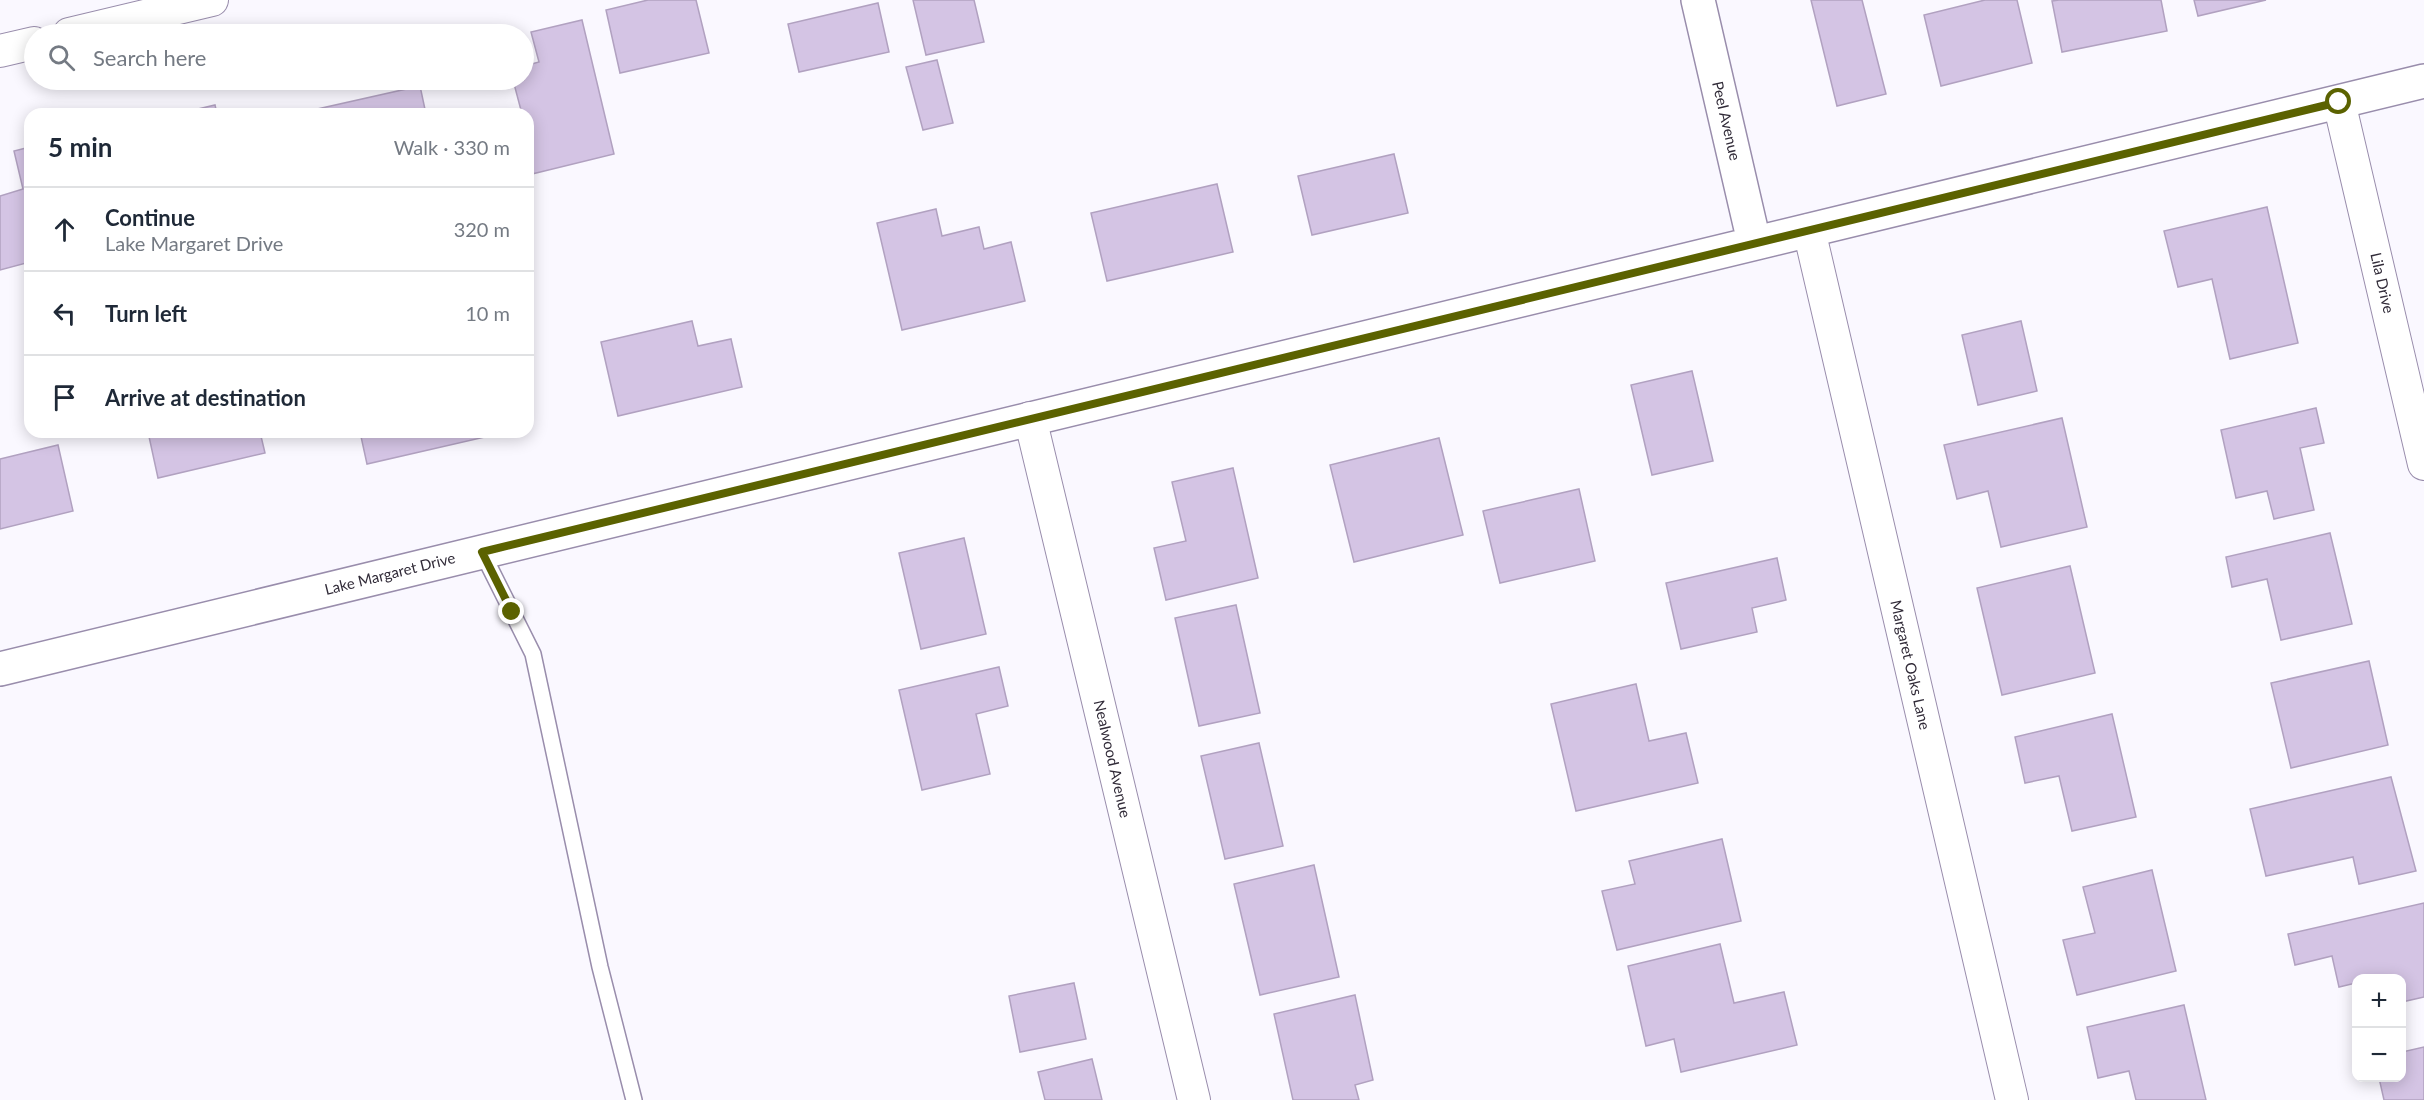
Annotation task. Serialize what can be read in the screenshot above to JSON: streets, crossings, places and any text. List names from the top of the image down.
{
  "streets": {
    "street": [
      "Peel Avenue",
      "Lila Drive",
      "Lake Margaret Drive",
      "Margaret Oaks Lane",
      "Nealwood Avenue"
    ]
  },
  "crossings": [
    ["Peel Avenue", "Lake Margaret Drive"],
    ["Lila Drive", "Lake Margaret Drive"],
    ["Lake Margaret Drive", "Margaret Oaks Lane"],
    ["Lake Margaret Drive", "Nealwood Avenue"]
  ],
  "page": {
    "search": "Search here",
    "heading": ["5 min", "Walk · 330 m"],
    "list": [
      ["Continue", "Lake Margaret Drive", "320 m"],
      ["Turn left", "10 m"],
      "Arrive at destination"
    ],
    "map_buttons": ["+", "−"]
  }
}
